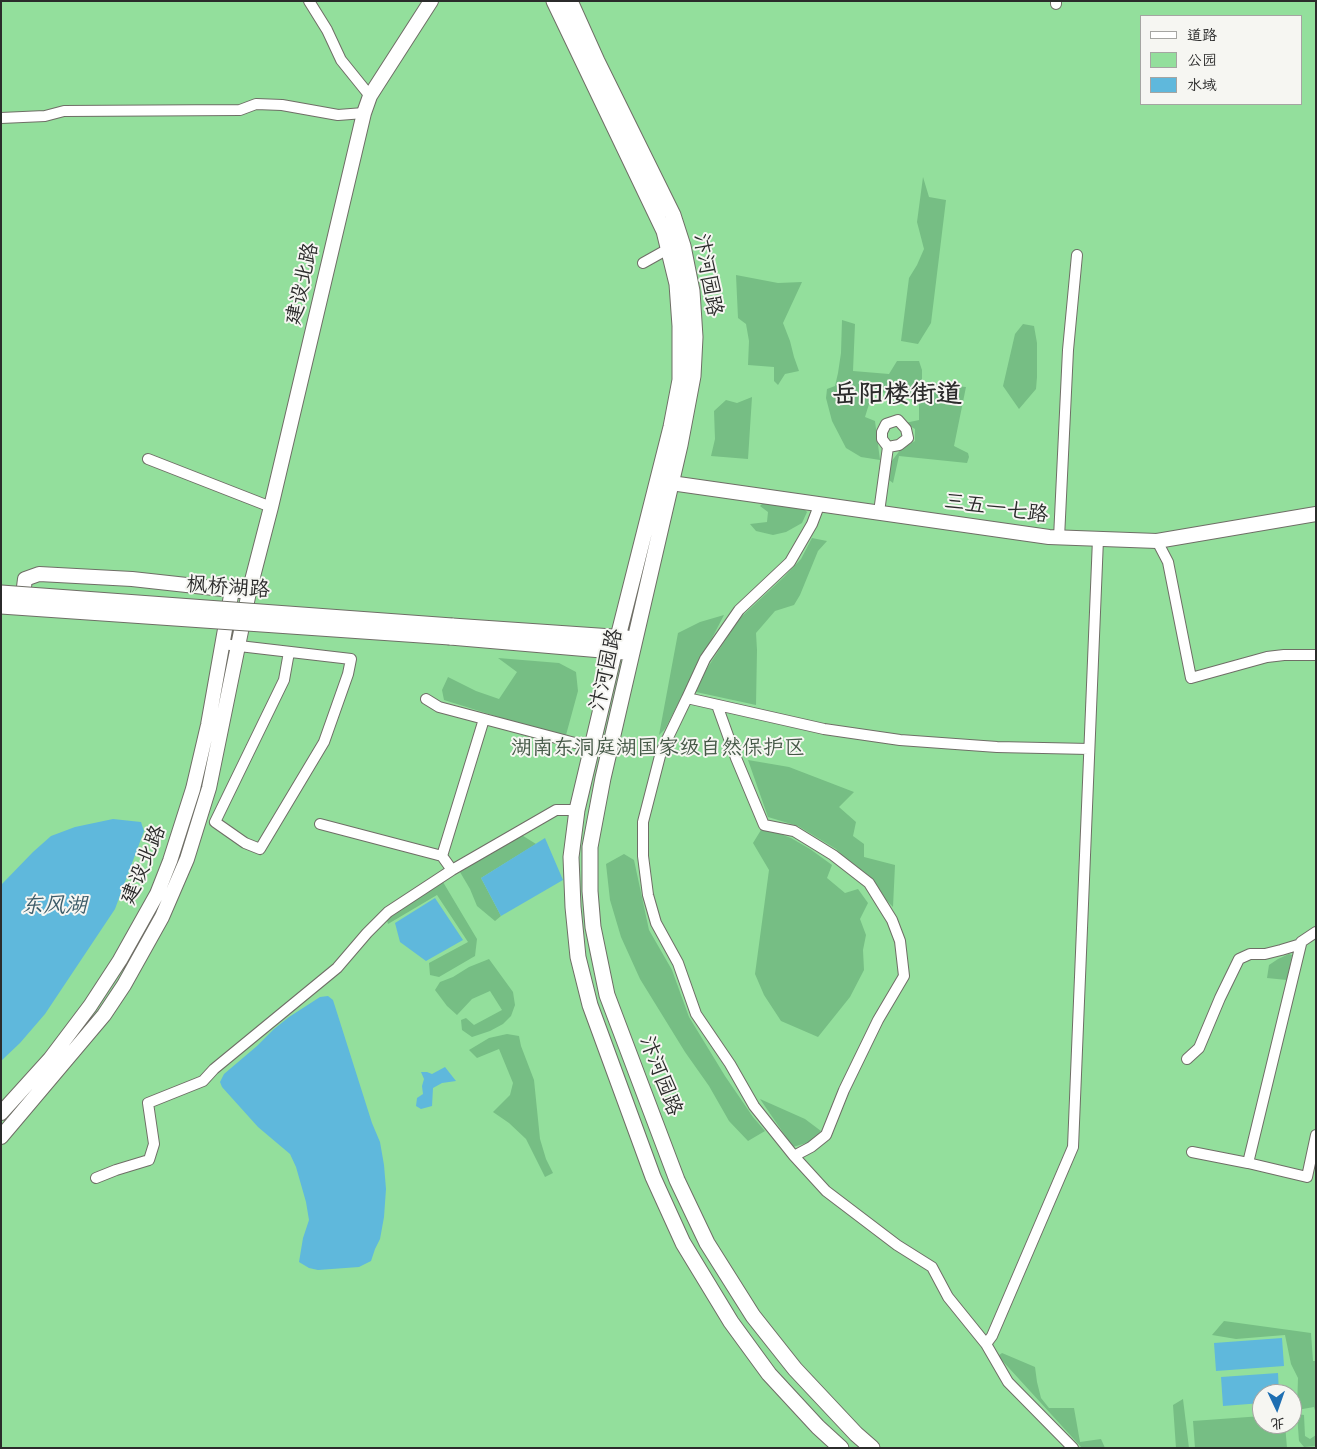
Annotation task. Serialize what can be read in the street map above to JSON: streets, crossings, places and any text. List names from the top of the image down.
{
  "streets": {
    "main road": [
      "汴河园路",
      "建设北路",
      "三五一七路",
      "枫桥湖路"
    ]
  },
  "crossings": [
    ["汴河园路", "三五一七路"]
  ],
  "districts": ["岳阳楼街道"],
  "water": ["东风湖"],
  "parks": ["湖南东洞庭湖国家级自然保护区"],
  "legend": ["道路", "公园", "水域"],
  "north": "bottom"
}
